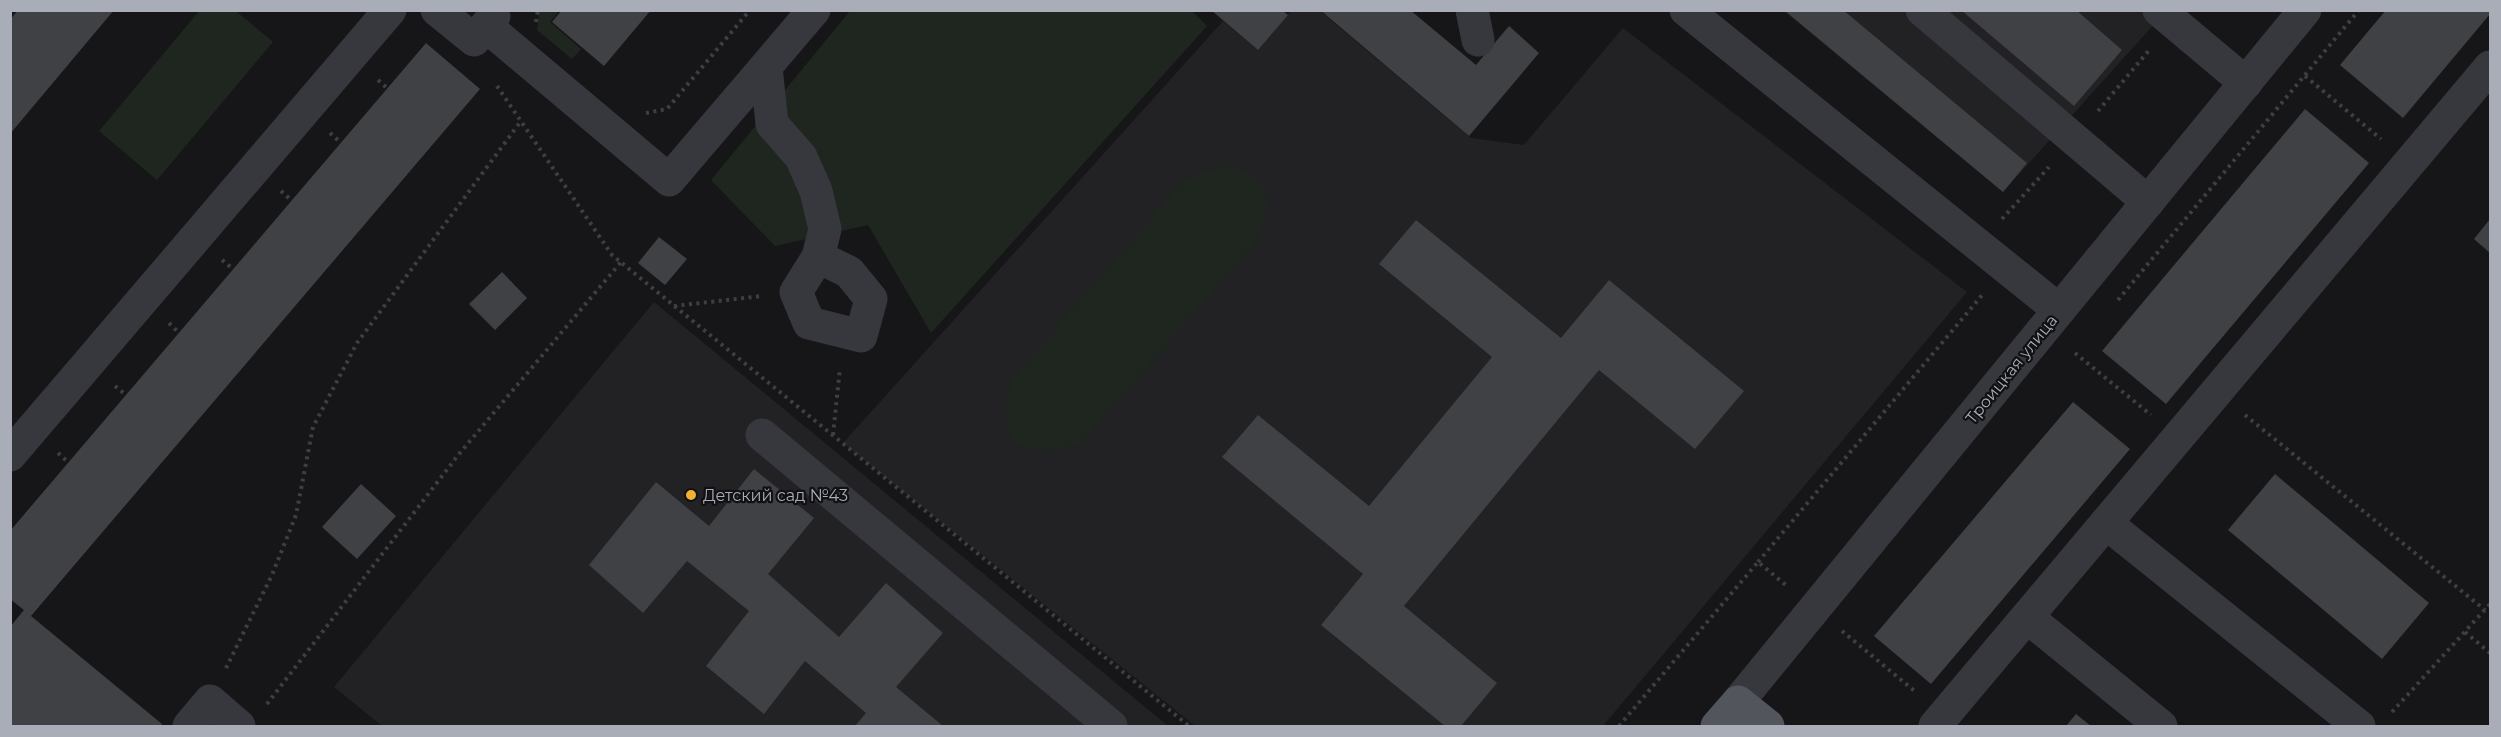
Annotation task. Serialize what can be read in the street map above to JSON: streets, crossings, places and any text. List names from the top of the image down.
{
  "streets": {
    "main road": ["Троицкая улица"]
  },
  "places": ["Детский сад №43"]
}
